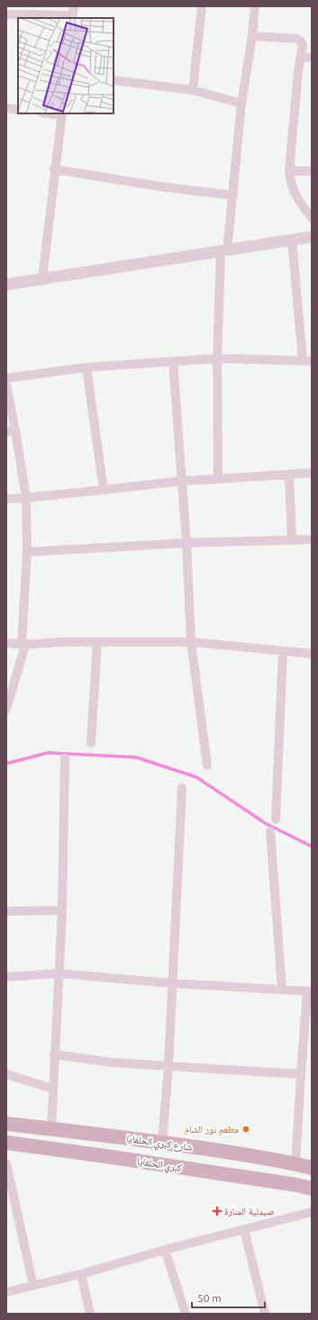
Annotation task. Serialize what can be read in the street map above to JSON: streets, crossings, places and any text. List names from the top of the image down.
{
  "streets": {
    "main road": ["شارع كبري الحلفايا", "كبري الحلفايا"]
  },
  "places": {
    "other": ["مطعم نور الشام"],
    "health": ["صيدلية المنارة"]
  },
  "scale_bar": "50 m"
}
